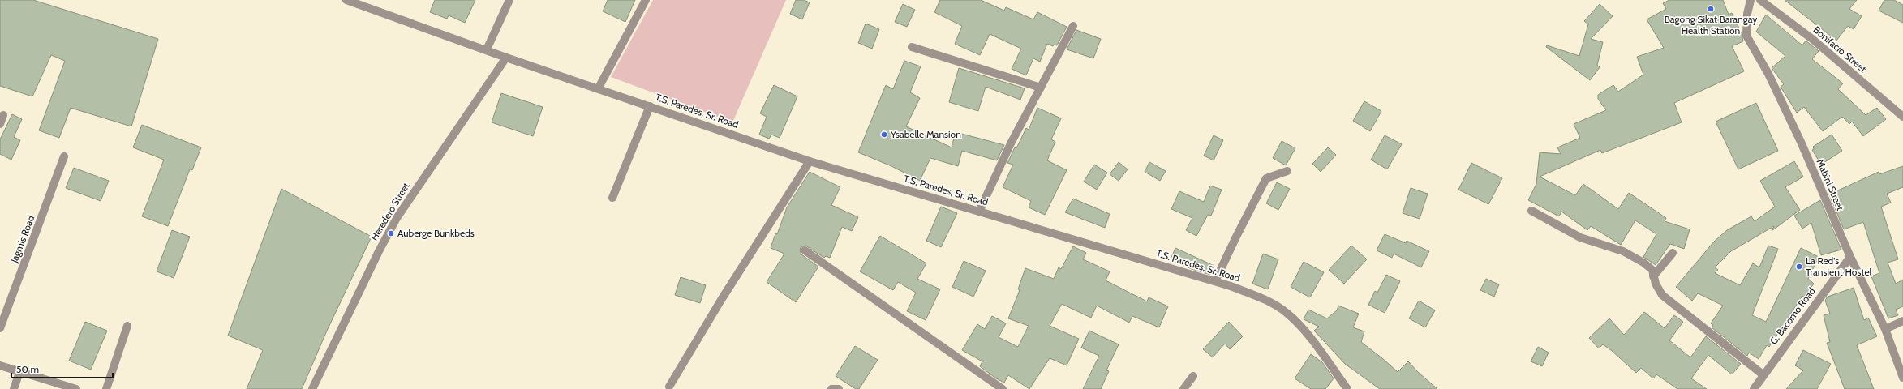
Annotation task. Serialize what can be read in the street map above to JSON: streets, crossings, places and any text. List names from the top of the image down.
{
  "streets": {
    "street": [
      "Bonifacio Street",
      "T.S. Paredes, Sr. Road",
      "Mabini Street",
      "Heredero Street",
      "Jagmis Road",
      "G. Bacomo Road"
    ]
  },
  "crossings": [
    ["T.S. Paredes, Sr. Road", "Heredero Street"],
    ["Mabini Street", "G. Bacomo Road"]
  ],
  "places": [
    "Bagong Sikat Barangay Health Station",
    "Ysabelle Mansion",
    "Auberge Bunkbeds",
    "La Red's Transient Hostel"
  ],
  "scale_bar": "50 m"
}
